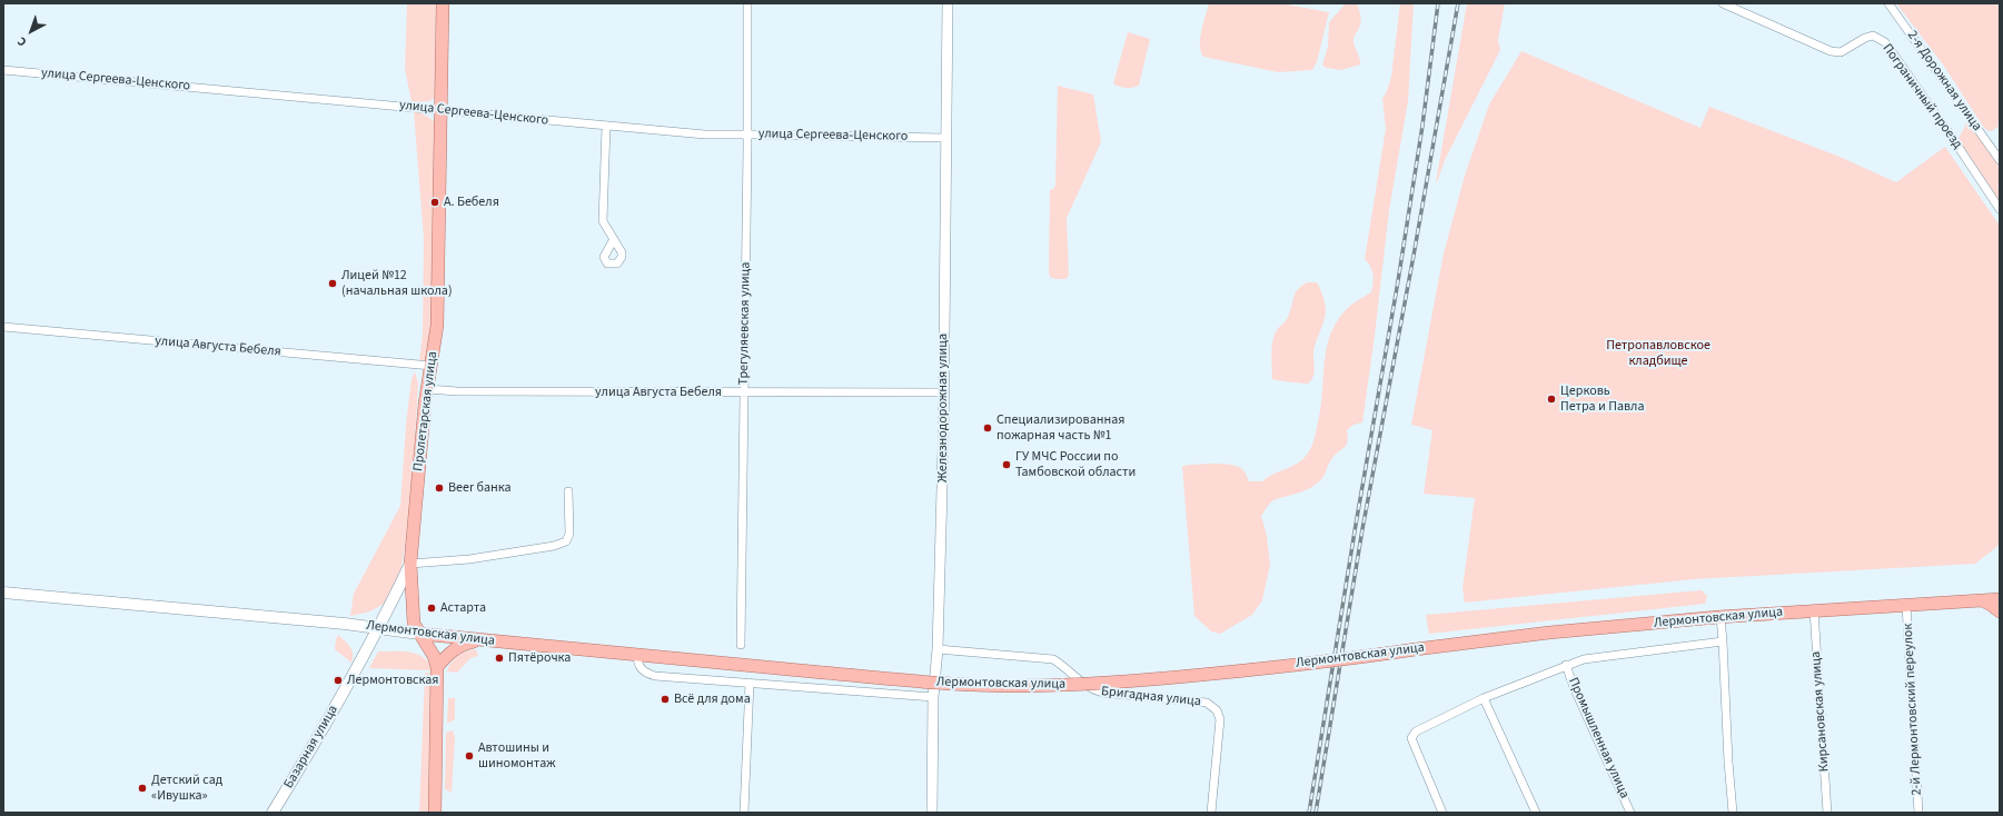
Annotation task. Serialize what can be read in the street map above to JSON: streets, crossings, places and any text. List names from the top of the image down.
{
  "streets": {
    "main road": ["Пролетарская улица", "Лермонтовская улица", "Базарная улица"],
    "street": [
      "улица Сергеева-Ценского",
      "2-я Дорожная улица",
      "Пограничный проезд",
      "Трегуляевская улица",
      "улица Августа Бебеля",
      "Железнодорожная улица",
      "Бригадная улица",
      "2-й Лермонтовский переулок",
      "Кирсановская улица",
      "Промышленная улица"
    ]
  },
  "crossings": [
    ["улица Сергеева-Ценского", "Трегуляевская улица"],
    ["улица Сергеева-Ценского", "Железнодорожная улица"],
    ["улица Сергеева-Ценского", "Пролетарская улица"],
    ["Трегуляевская улица", "улица Августа Бебеля"],
    ["улица Августа Бебеля", "Железнодорожная улица"],
    ["улица Августа Бебеля", "Пролетарская улица"],
    ["Железнодорожная улица", "Бригадная улица"],
    ["Пролетарская улица", "Лермонтовская улица"],
    ["Пролетарская улица", "Базарная улица"],
    ["Лермонтовская улица", "2-й Лермонтовский переулок"],
    ["Лермонтовская улица", "Кирсановская улица"],
    ["Лермонтовская улица", "Базарная улица"]
  ],
  "parks": ["Петропавловское кладбище"],
  "places": [
    "А. Бебеля",
    "Лицей №12 (начальная школа)",
    "Церковь Петра и Павла",
    "Специализированная пожарная часть №1",
    "ГУ МЧС России по Тамбовской области",
    "Beer банка",
    "Астарта",
    "Пятёрочка",
    "Лермонтовская",
    "Всё для дома",
    "Автошины и шиномонтаж",
    "Детский сад «Ивушка»"
  ],
  "north": "bottom left"
}
